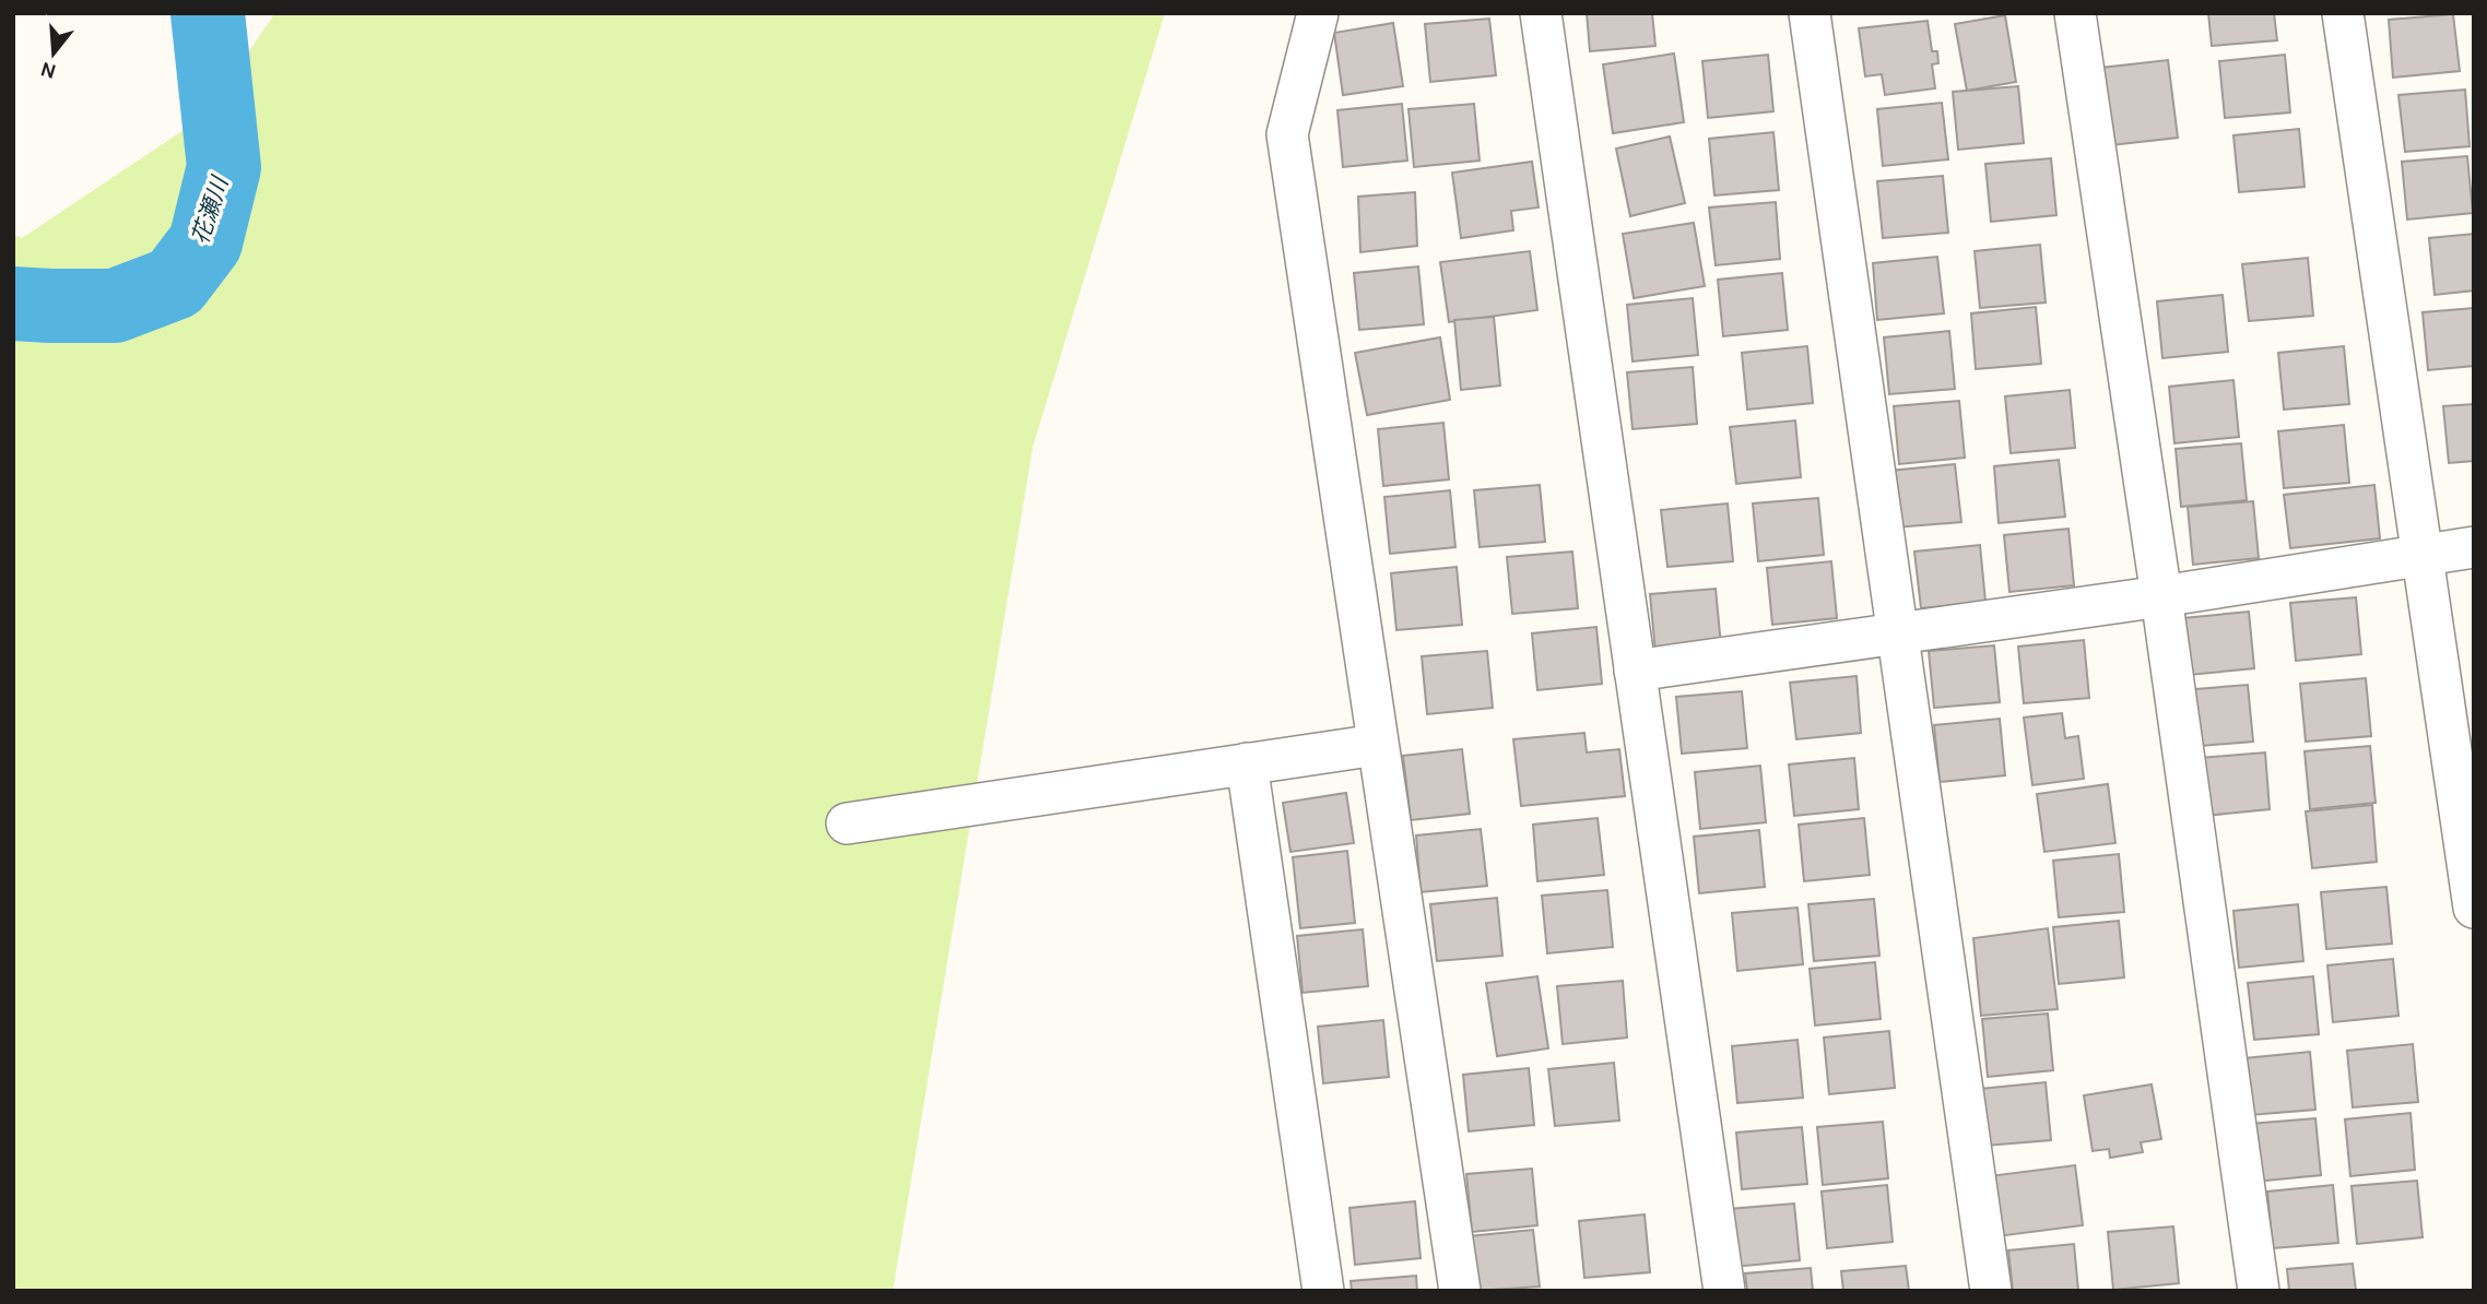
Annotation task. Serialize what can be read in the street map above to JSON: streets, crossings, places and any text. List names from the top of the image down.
{
  "water": ["花瀬川"],
  "north": "bottom"
}
